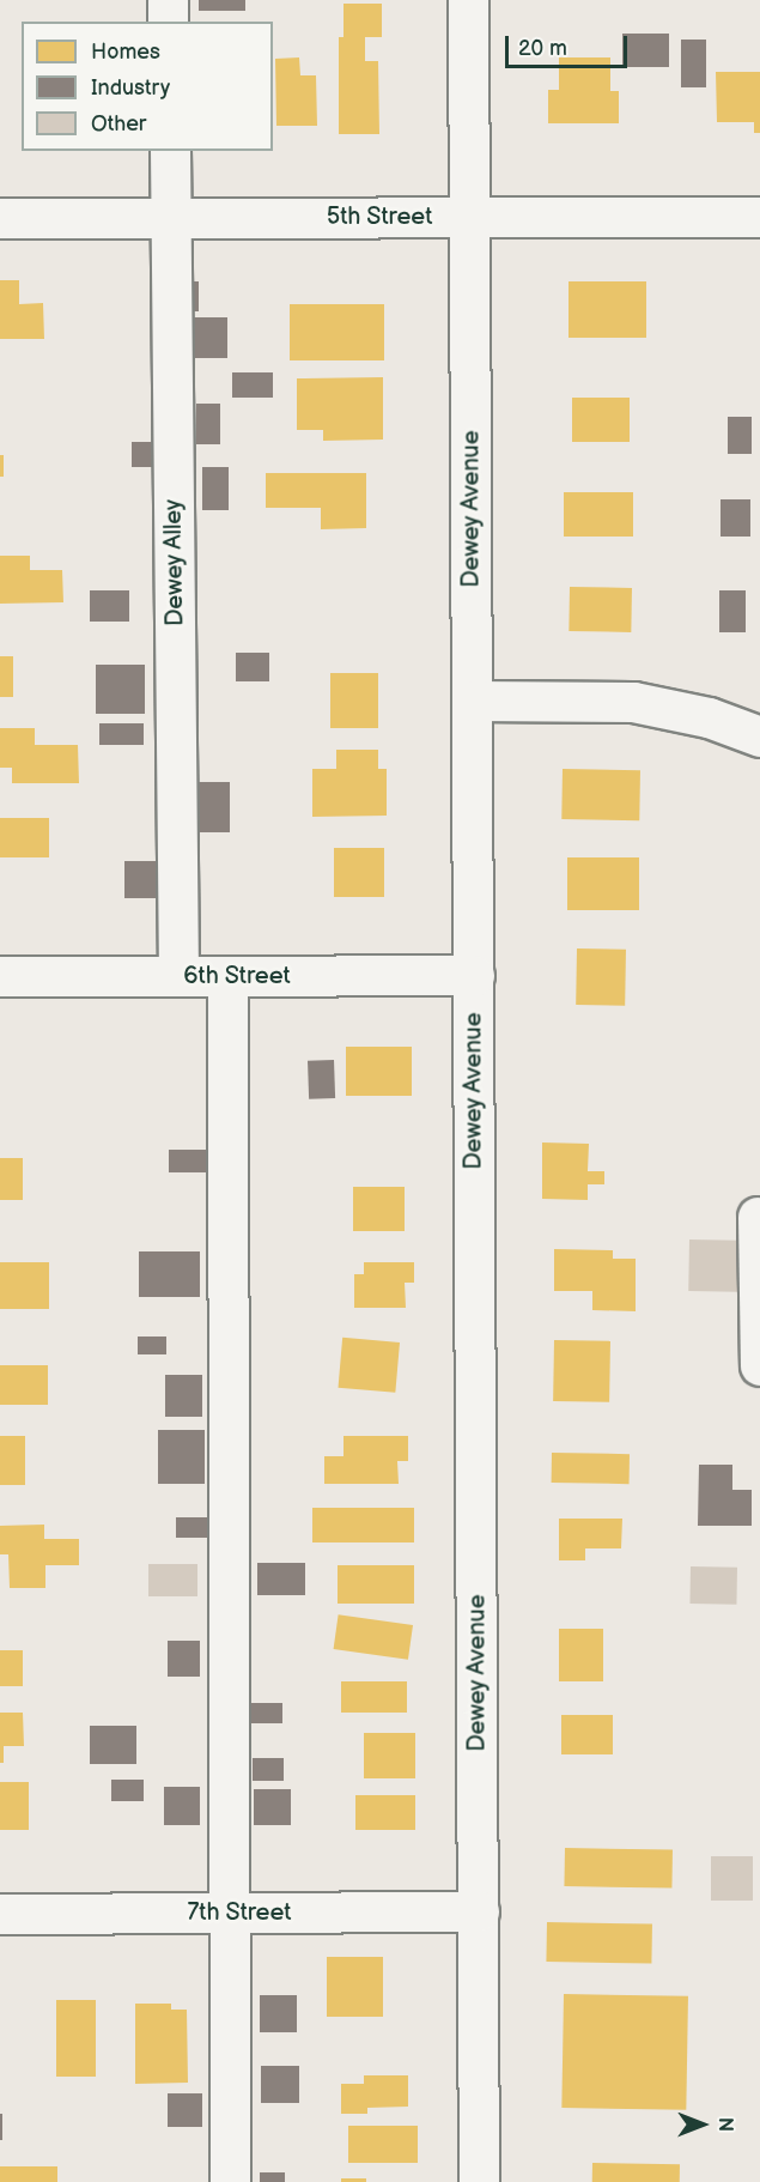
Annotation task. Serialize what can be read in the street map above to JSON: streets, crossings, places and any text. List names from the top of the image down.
{
  "streets": {
    "street": [
      "5th Street",
      "Dewey Avenue",
      "Dewey Alley",
      "6th Street",
      "7th Street"
    ]
  },
  "crossings": [
    ["5th Street", "Dewey Avenue"],
    ["5th Street", "Dewey Alley"],
    ["Dewey Avenue", "6th Street"],
    ["Dewey Avenue", "7th Street"],
    ["Dewey Alley", "6th Street"]
  ],
  "legend": ["Homes", "Industry", "Other"],
  "scale_bar": "20 m",
  "north": "right"
}
